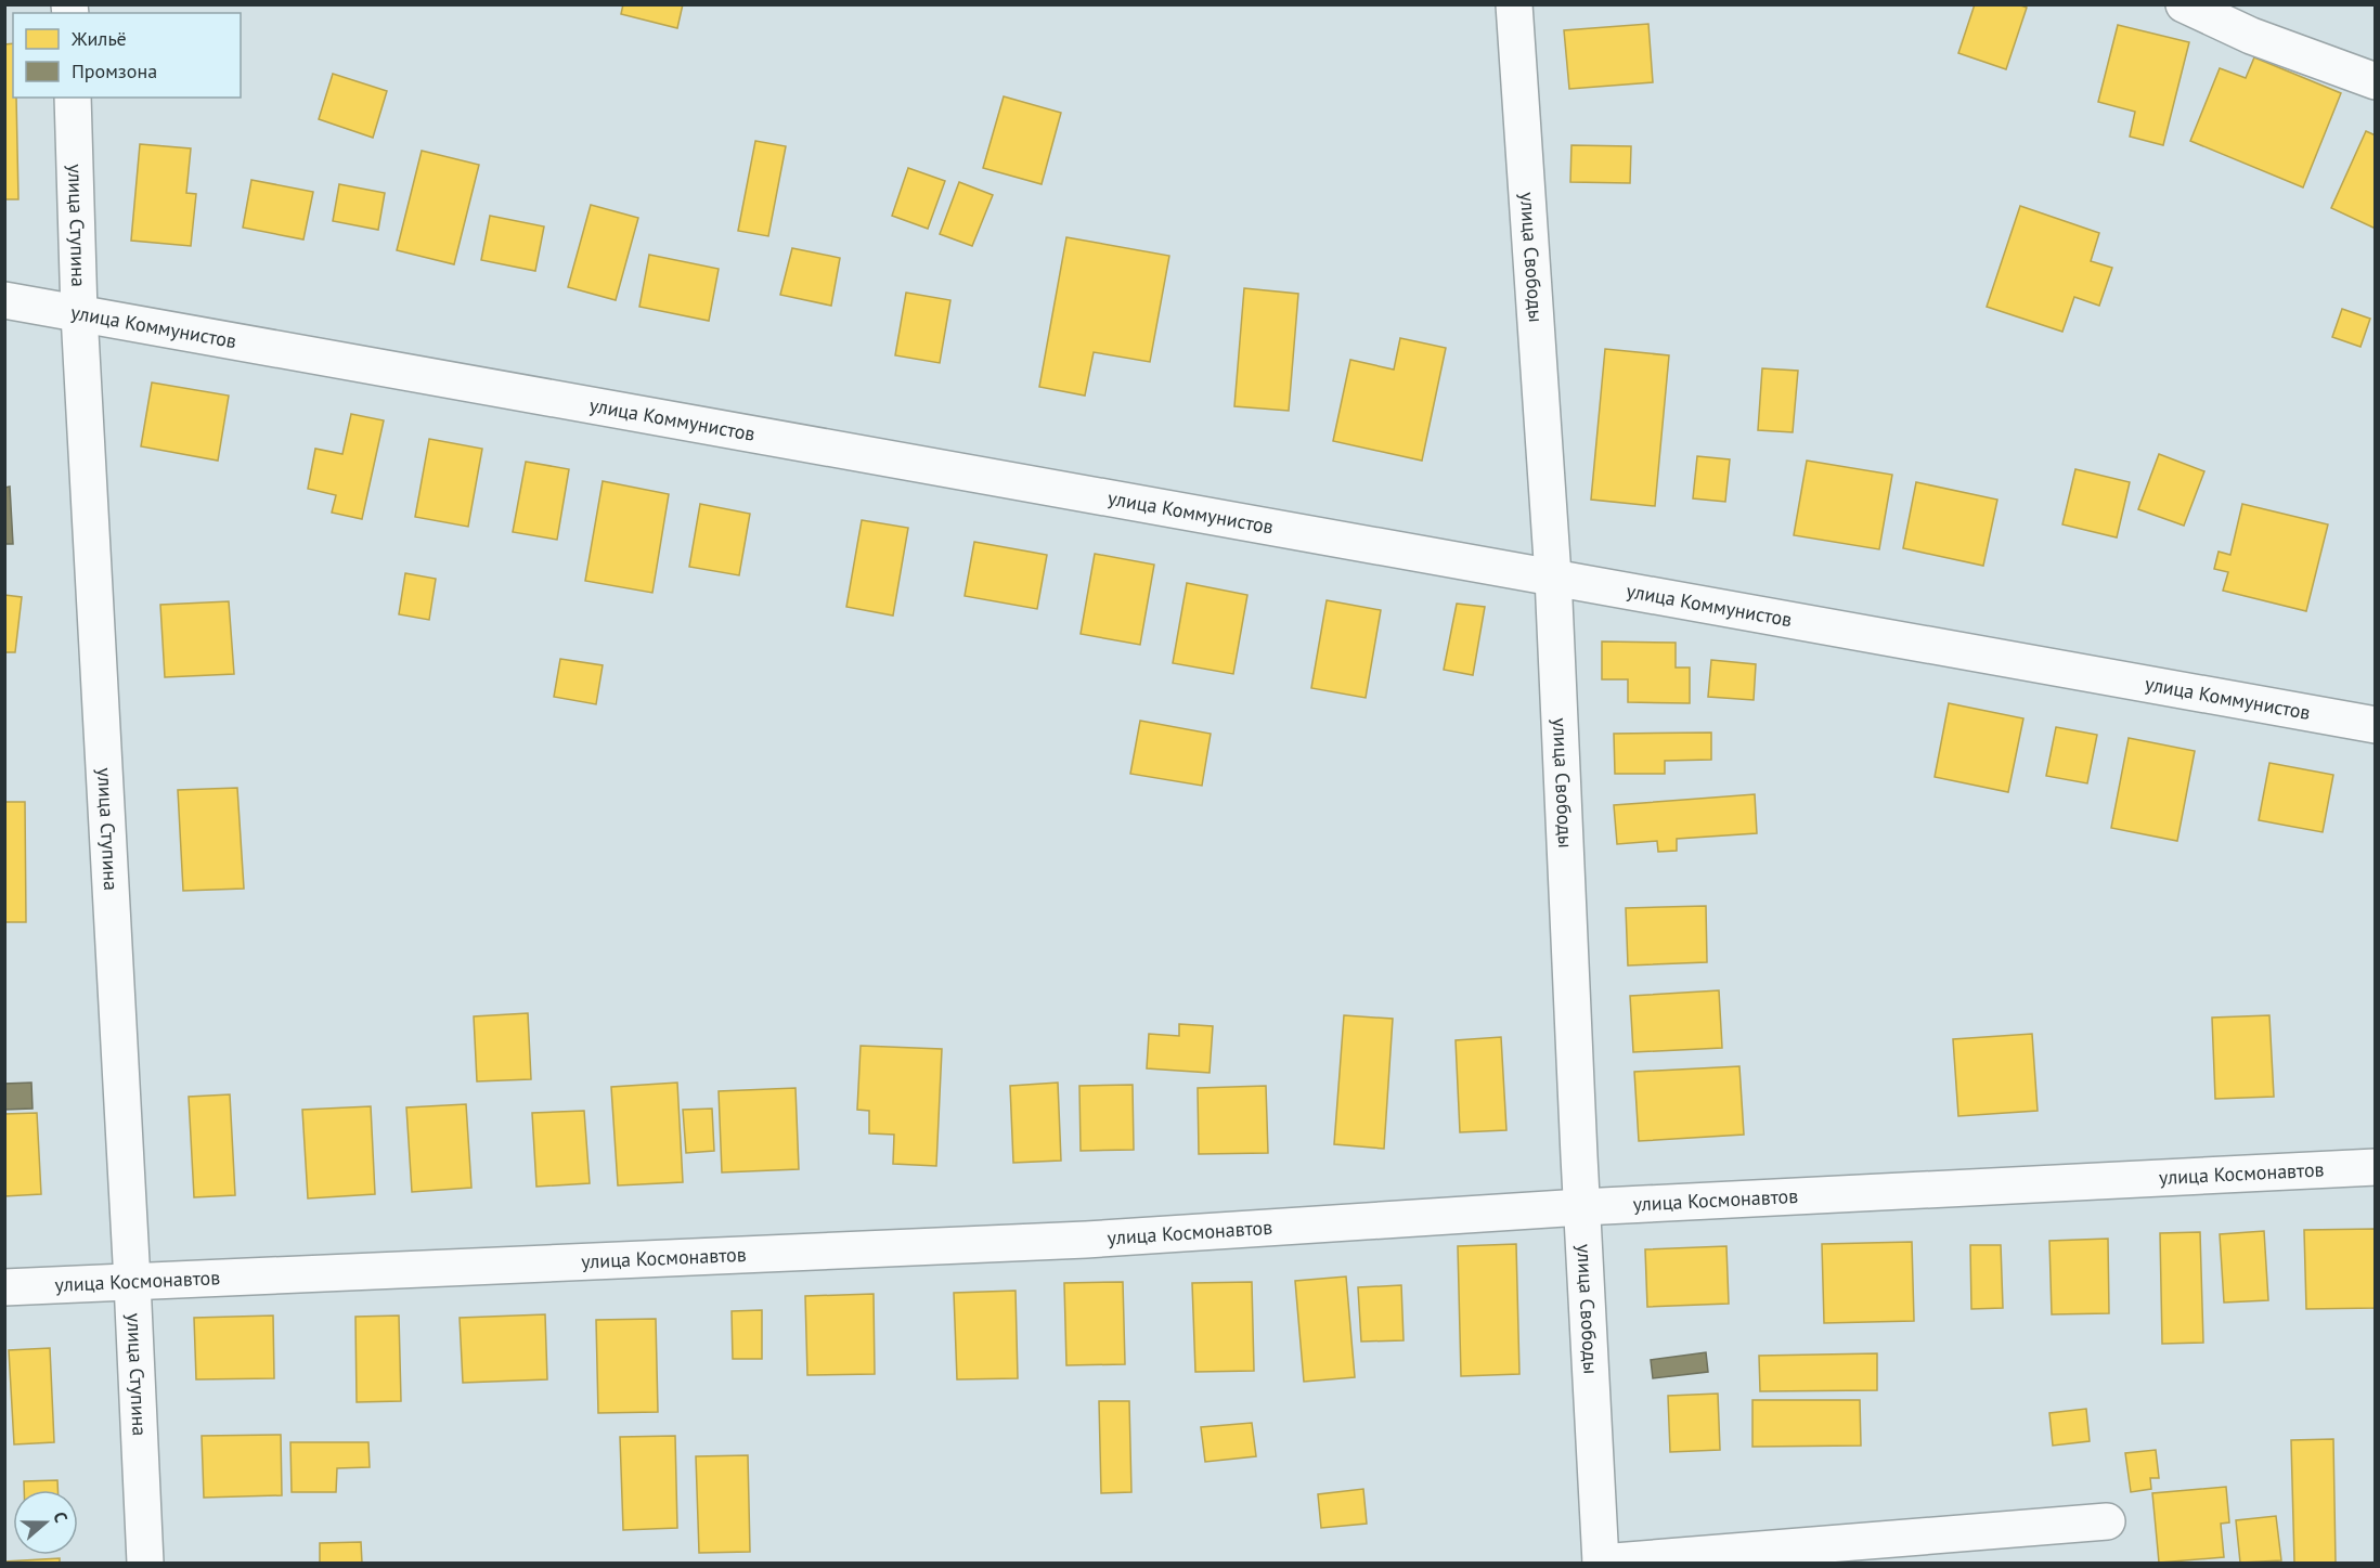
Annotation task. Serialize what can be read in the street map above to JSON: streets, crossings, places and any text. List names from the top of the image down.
{
  "streets": {
    "street": [
      "улица Ступина",
      "улица Свободы",
      "улица Коммунистов",
      "улица Космонавтов"
    ]
  },
  "crossings": [
    ["улица Ступина", "улица Коммунистов"],
    ["улица Ступина", "улица Космонавтов"],
    ["улица Свободы", "улица Коммунистов"],
    ["улица Свободы", "улица Космонавтов"]
  ],
  "legend": ["Жильё", "Промзона"],
  "north": "right"
}
